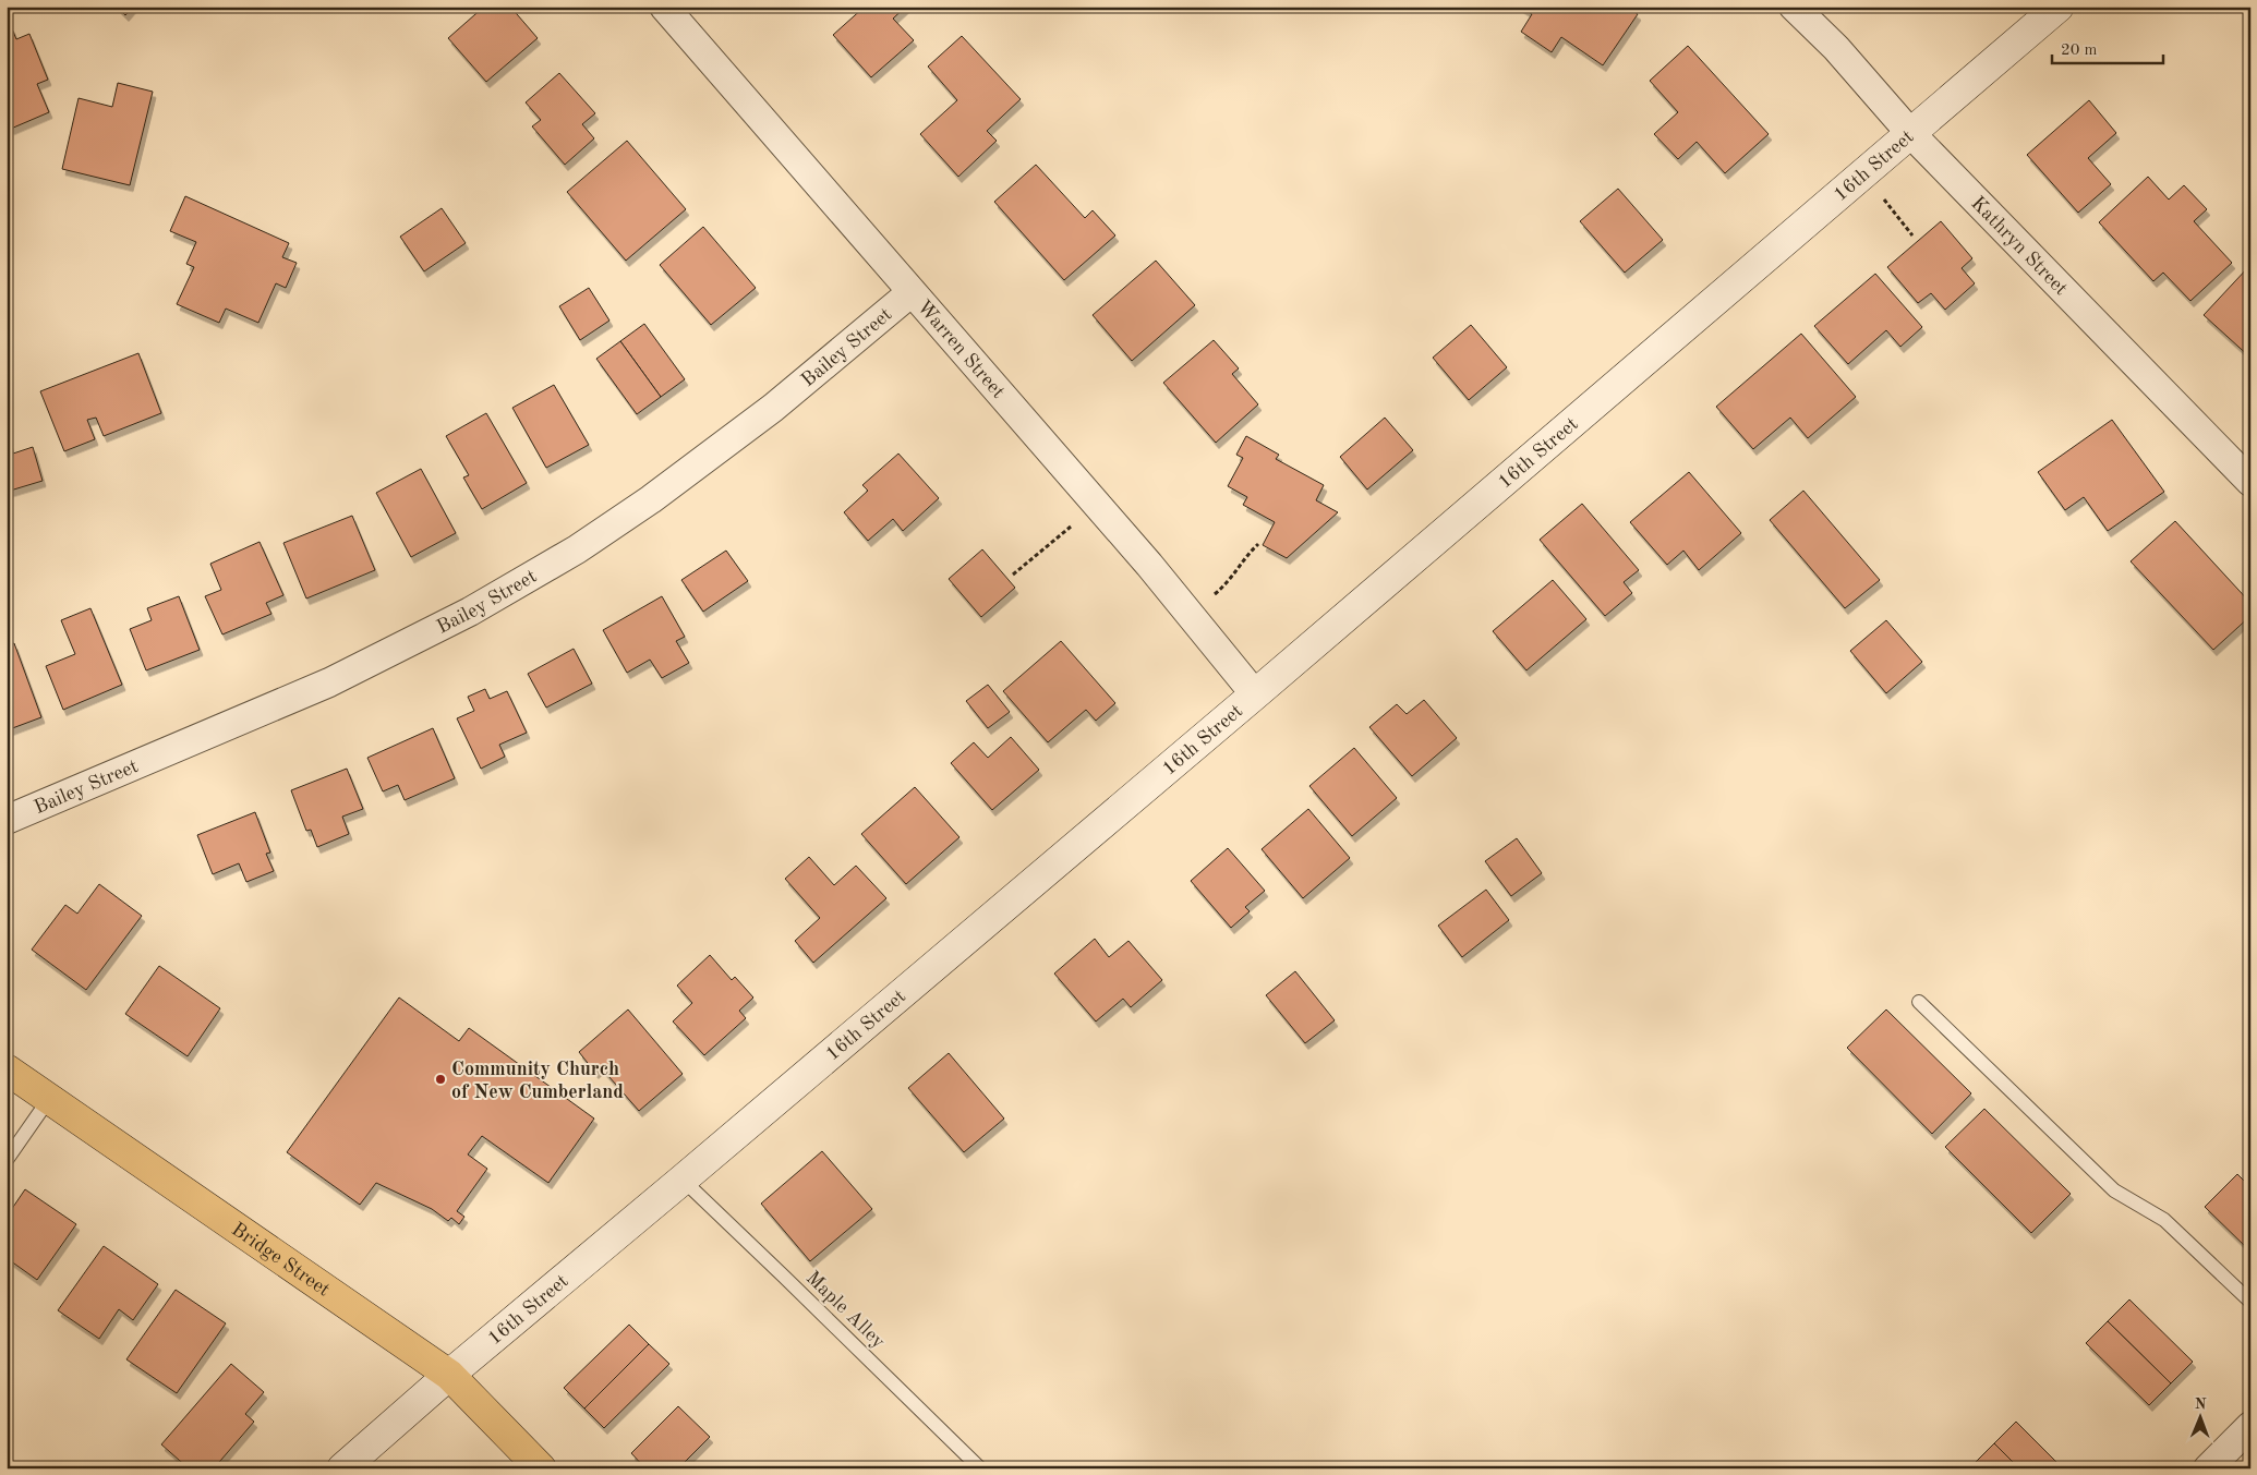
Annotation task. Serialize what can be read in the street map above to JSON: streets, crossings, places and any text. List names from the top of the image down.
{
  "streets": {
    "main road": ["Bridge Street"],
    "street": [
      "16th Street",
      "Kathryn Street",
      "Bailey Street",
      "Warren Street"
    ],
    "lane": ["Maple Alley"]
  },
  "crossings": [
    ["16th Street", "Kathryn Street"],
    ["16th Street", "Warren Street"],
    ["16th Street", "Bridge Street"],
    ["16th Street", "Maple Alley"],
    ["Bailey Street", "Warren Street"]
  ],
  "places": ["Community Church of New Cumberland"],
  "scale_bar": "20 m",
  "north": "top"
}
